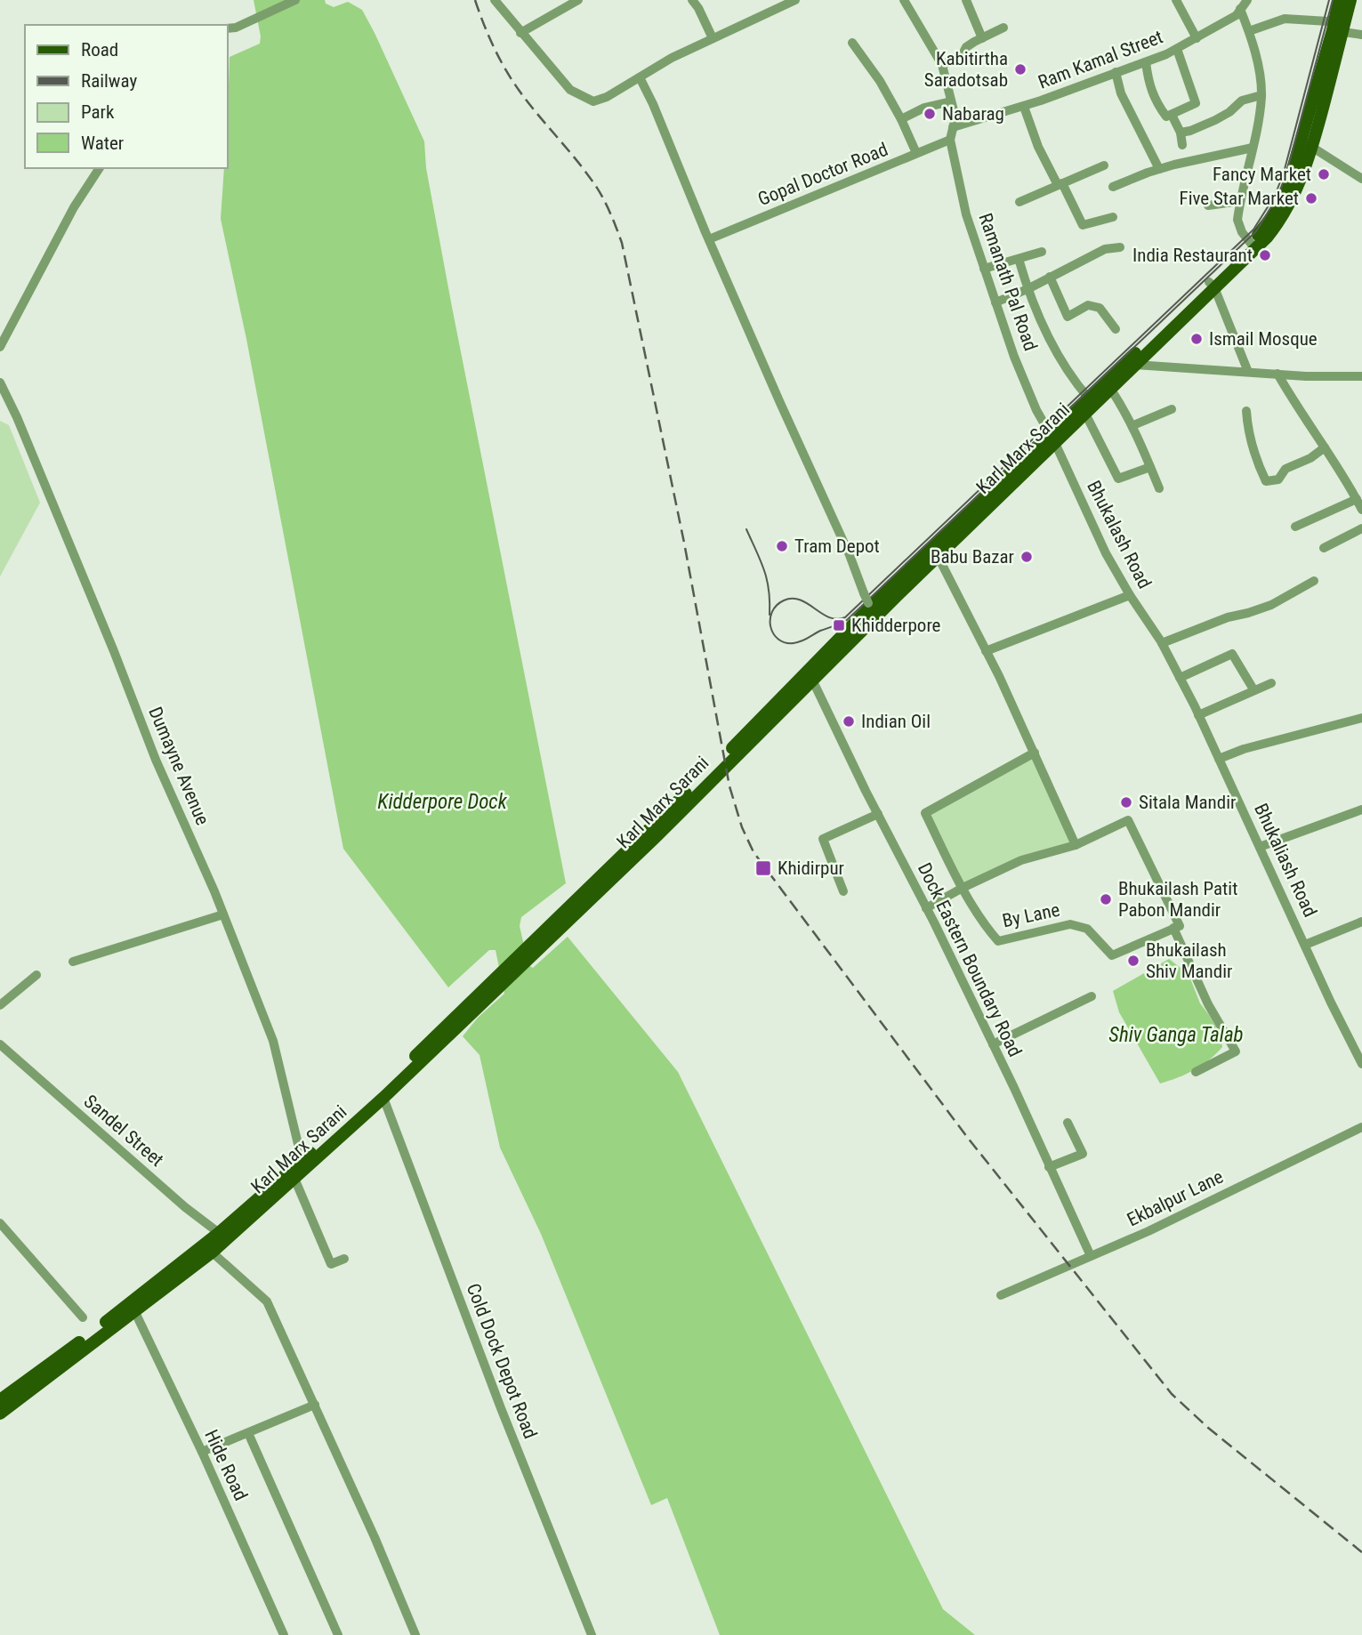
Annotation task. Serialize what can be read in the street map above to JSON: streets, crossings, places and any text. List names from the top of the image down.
{
  "streets": {
    "main road": ["Karl Marx Sarani"],
    "street": [
      "Ram Kamal Street",
      "Gopal Doctor Road",
      "Ramanath Pal Road",
      "Bhukalash Road",
      "Dumayne Avenue",
      "Bhukaliash Road",
      "By Lane",
      "Dock Eastern Boundary Road",
      "Sandel Street",
      "Ekbalpur Lane",
      "Cold Dock Depot Road",
      "Hide Road"
    ]
  },
  "crossings": [
    ["Ram Kamal Street", "Ramanath Pal Road"],
    ["Gopal Doctor Road", "Ramanath Pal Road"],
    ["Ramanath Pal Road", "Karl Marx Sarani"],
    ["Ramanath Pal Road", "Bhukalash Road"],
    ["Karl Marx Sarani", "Bhukalash Road"],
    ["Karl Marx Sarani", "Dumayne Avenue"],
    ["Karl Marx Sarani", "Dock Eastern Boundary Road"],
    ["Karl Marx Sarani", "Sandel Street"],
    ["Karl Marx Sarani", "Cold Dock Depot Road"],
    ["Karl Marx Sarani", "Hide Road"],
    ["Bhukalash Road", "Bhukaliash Road"],
    ["Dock Eastern Boundary Road", "Ekbalpur Lane"]
  ],
  "water": ["Kidderpore Dock", "Shiv Ganga Talab"],
  "places": {
    "other": [
      "Kabitirtha Saradotsab",
      "Nabarag",
      "Fancy Market",
      "Five Star Market",
      "India Restaurant",
      "Ismail Mosque",
      "Tram Depot",
      "Babu Bazar",
      "Indian Oil",
      "Sitala Mandir",
      "Bhukailash Patit Pabon Mandir",
      "Bhukailash Shiv Mandir"
    ],
    "transit": ["Khidderpore", "Khidirpur"]
  },
  "legend": [
    "Road",
    "Railway",
    "Park",
    "Water"
  ]
}
